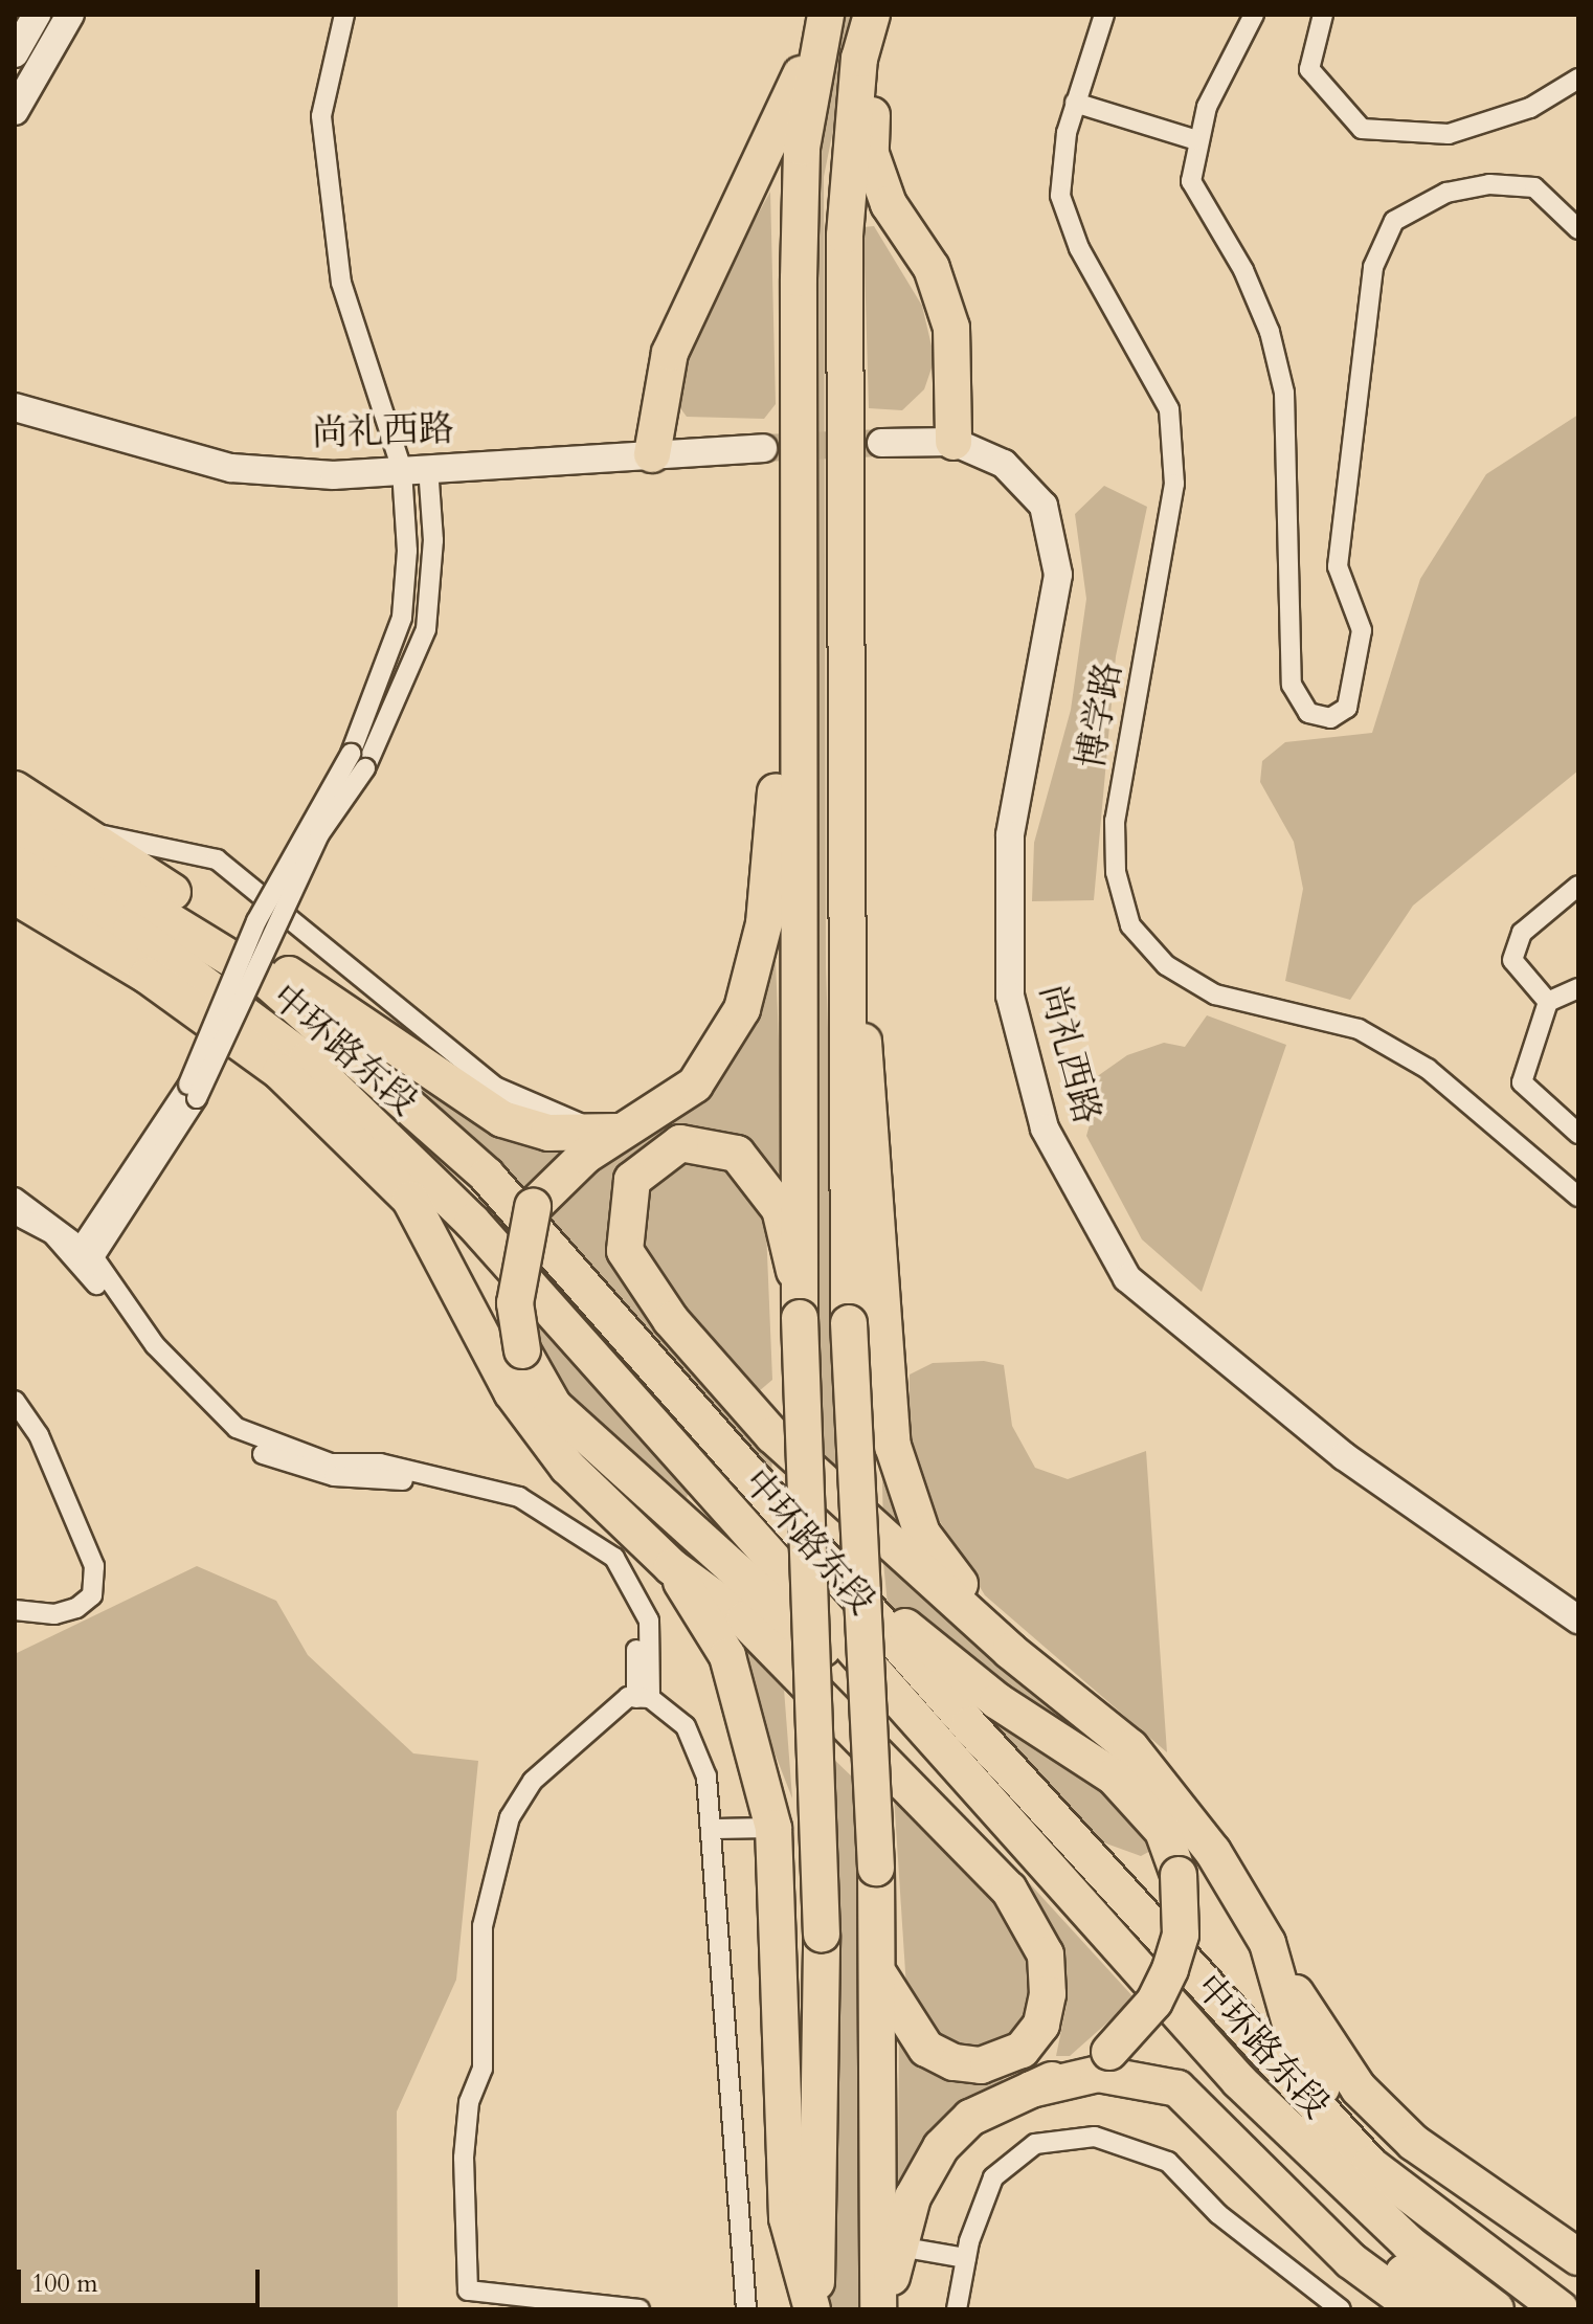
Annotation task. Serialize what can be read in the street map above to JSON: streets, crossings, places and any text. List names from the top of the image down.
{
  "streets": {
    "highway": ["中环路东段"],
    "street": ["尚礼西路", "博学路"]
  },
  "scale_bar": "100 m"
}
